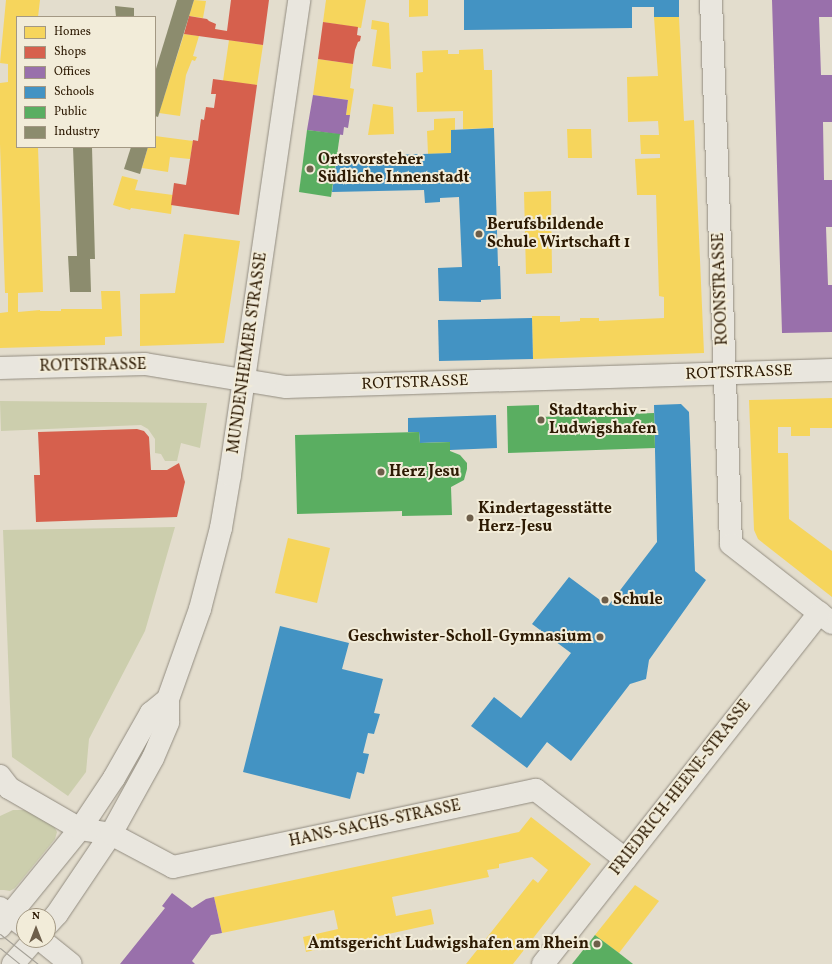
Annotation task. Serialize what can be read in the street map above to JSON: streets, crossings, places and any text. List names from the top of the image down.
{
  "streets": {
    "street": [
      "ROONSTRASSE",
      "MUNDENHEIMER STRASSE",
      "ROTTSTRASSE",
      "FRIEDRICH-HEENE-STRASSE",
      "HANS-SACHS-STRASSE"
    ]
  },
  "crossings": [
    ["ROONSTRASSE", "ROTTSTRASSE"],
    ["ROONSTRASSE", "FRIEDRICH-HEENE-STRASSE"],
    ["MUNDENHEIMER STRASSE", "ROTTSTRASSE"],
    ["MUNDENHEIMER STRASSE", "HANS-SACHS-STRASSE"],
    ["FRIEDRICH-HEENE-STRASSE", "HANS-SACHS-STRASSE"]
  ],
  "places": [
    "Ortsvorsteher Südliche Innenstadt",
    "Berufsbildende Schule Wirtschaft 1",
    "Stadtarchiv - Ludwigshafen",
    "Herz Jesu",
    "Kindertagesstätte Herz-Jesu",
    "Schule",
    "Geschwister-Scholl-Gymnasium",
    "Amtsgericht Ludwigshafen am Rhein"
  ],
  "legend": [
    "Homes",
    "Shops",
    "Offices",
    "Schools",
    "Public",
    "Industry"
  ],
  "north": "top"
}
